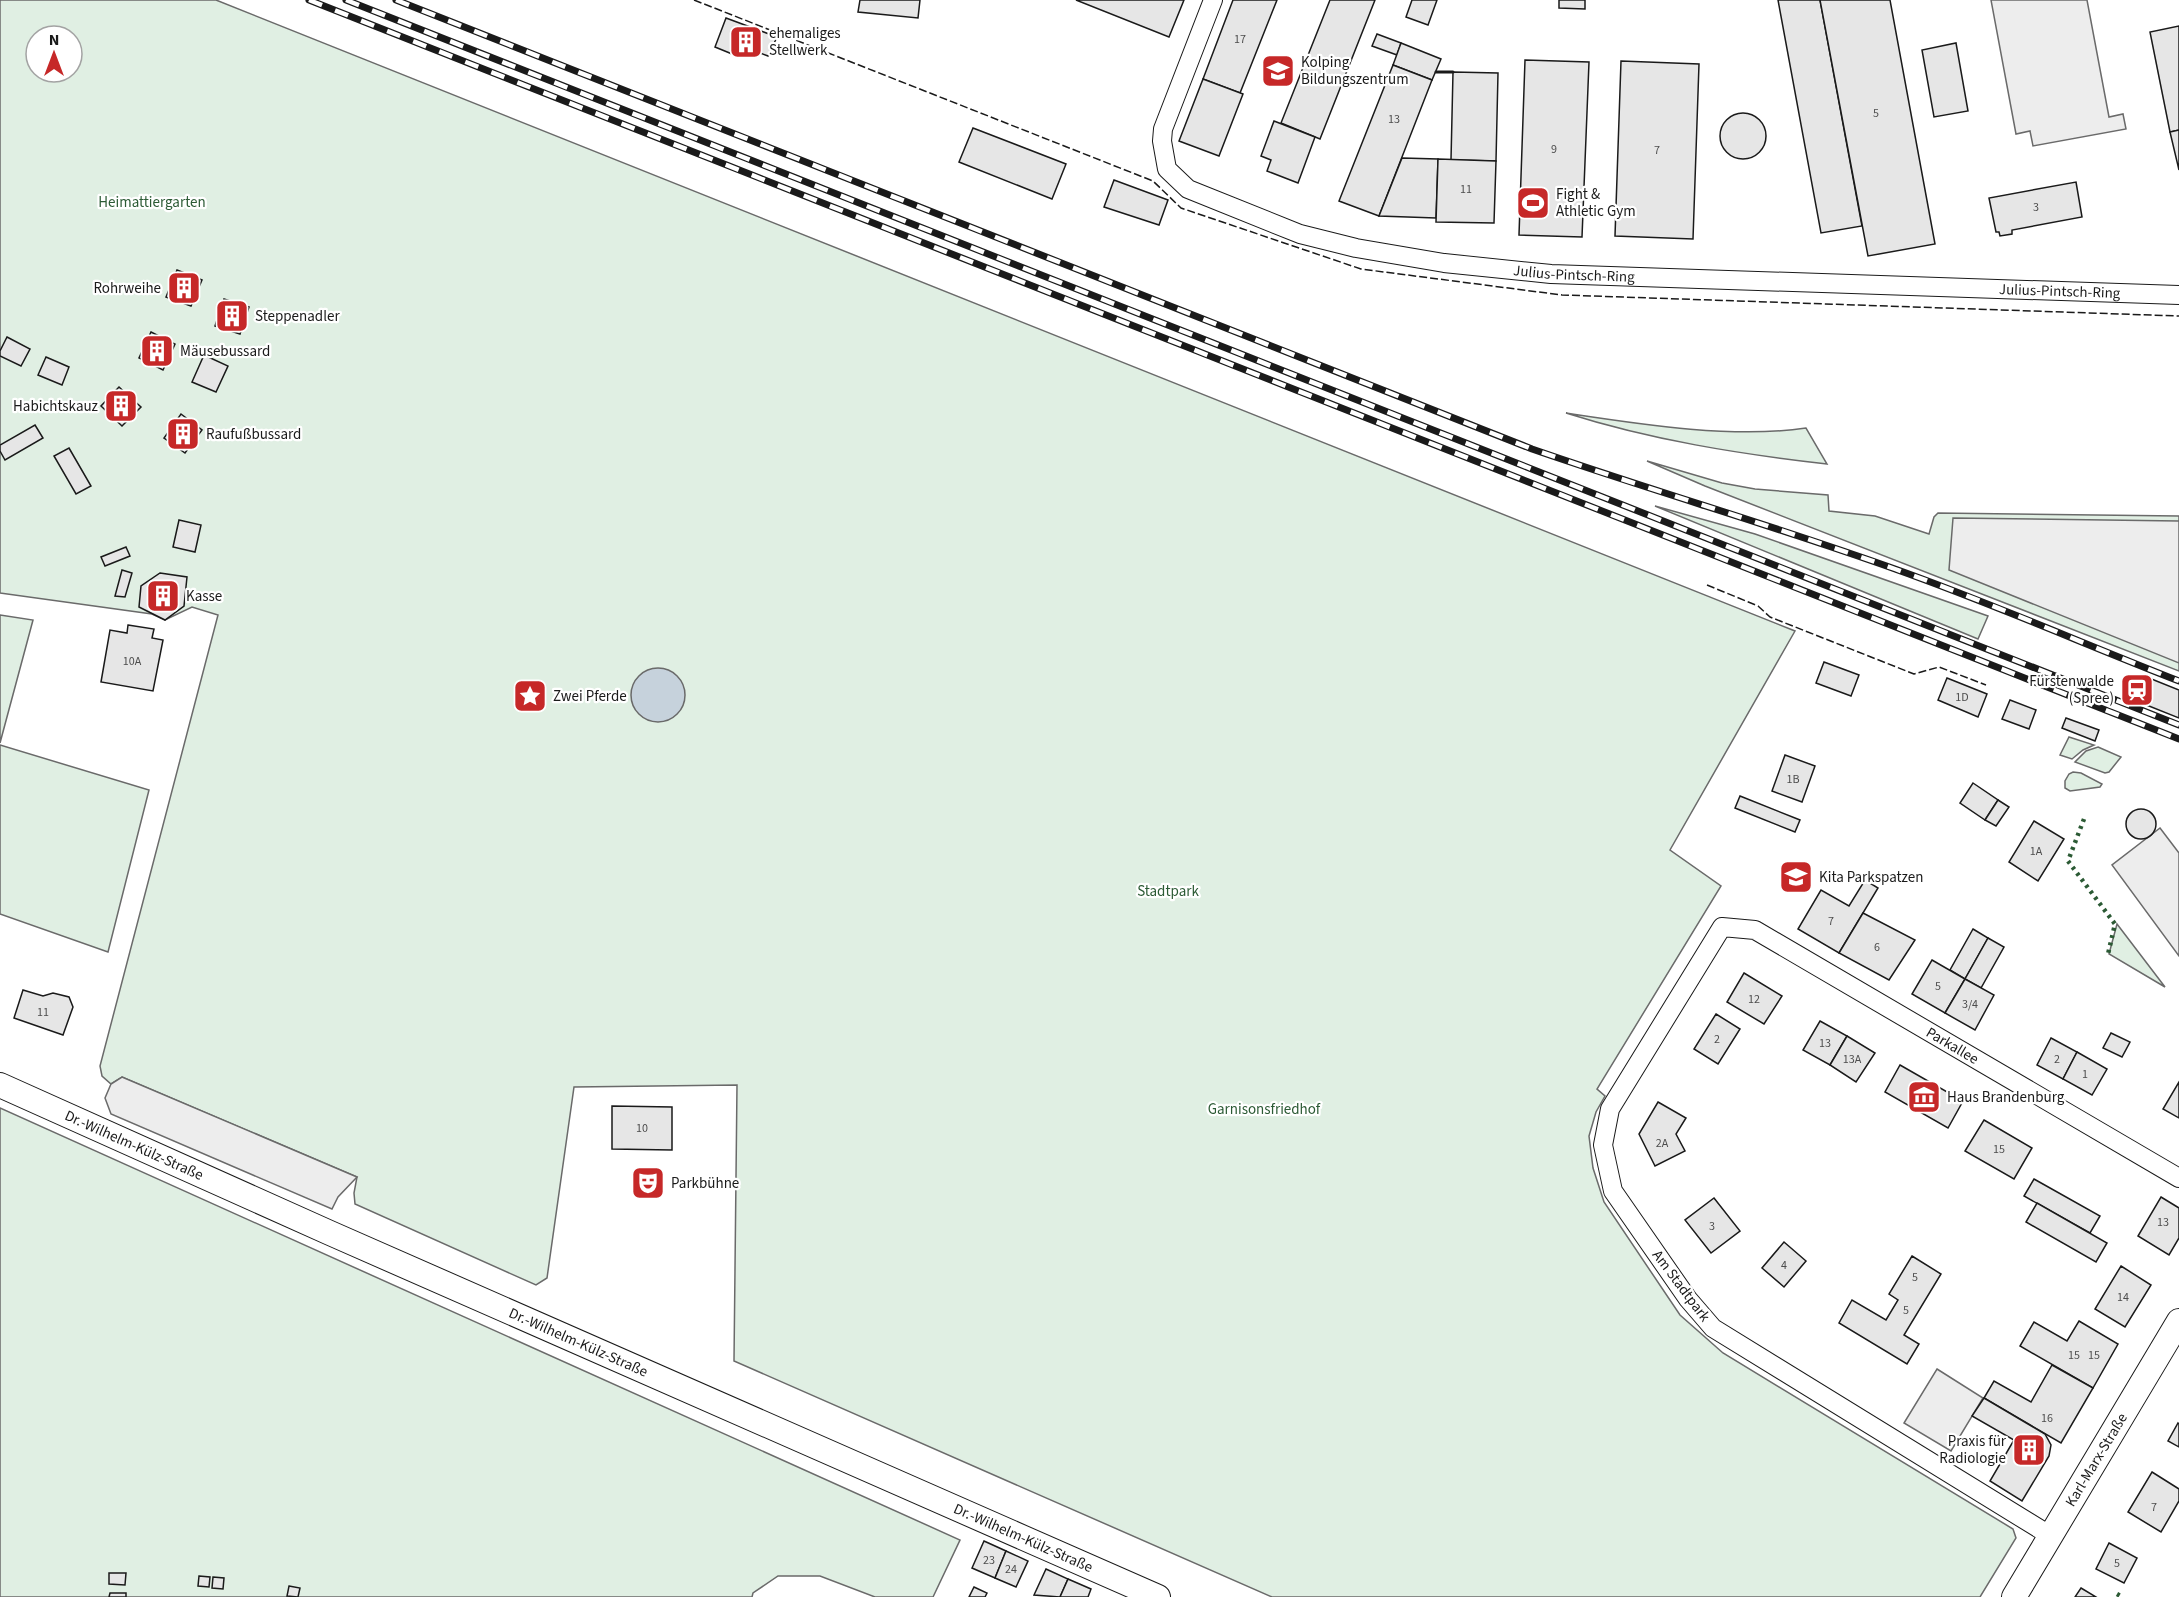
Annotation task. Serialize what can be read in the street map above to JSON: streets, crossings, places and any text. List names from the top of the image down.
{
  "streets": {
    "main road": ["Dr.-Wilhelm-Külz-Straße", "Karl-Marx-Straße"],
    "street": ["Julius-Pintsch-Ring", "Parkallee", "Am Stadtpark"]
  },
  "crossings": [
    ["Parkallee", "Am Stadtpark"],
    ["Am Stadtpark", "Karl-Marx-Straße"]
  ],
  "parks": ["Heimattiergarten", "Stadtpark", "Garnisonsfriedhof"],
  "places": {
    "building": [
      "ehemaliges Stellwerk",
      "Rohrweihe",
      "Steppenadler",
      "Mäusebussard",
      "Habichtskauz",
      "Raufußbussard",
      "Kasse",
      "Praxis für Radiologie"
    ],
    "school or university": ["Kolping Bildungszentrum", "Kita Parkspatzen"],
    "sports": ["Fight & Athletic Gym"],
    "station": ["Fürstenwalde (Spree)"],
    "place": ["Zwei Pferde"],
    "museum": ["Haus Brandenburg"],
    "theatre": ["Parkbühne"]
  },
  "house_numbers": [
    "17",
    "5",
    "13",
    "9",
    "7",
    "11",
    "3",
    "10A",
    "1D",
    "1B",
    "1A",
    "7",
    "6",
    "5",
    "12",
    "3/4",
    "11",
    "2",
    "13",
    "13A",
    "2",
    "1",
    "10",
    "2A",
    "15",
    "13",
    "3",
    "4",
    "5",
    "14",
    "5",
    "15",
    "15",
    "16",
    "7",
    "23",
    "5",
    "24"
  ],
  "north": "top"
}
